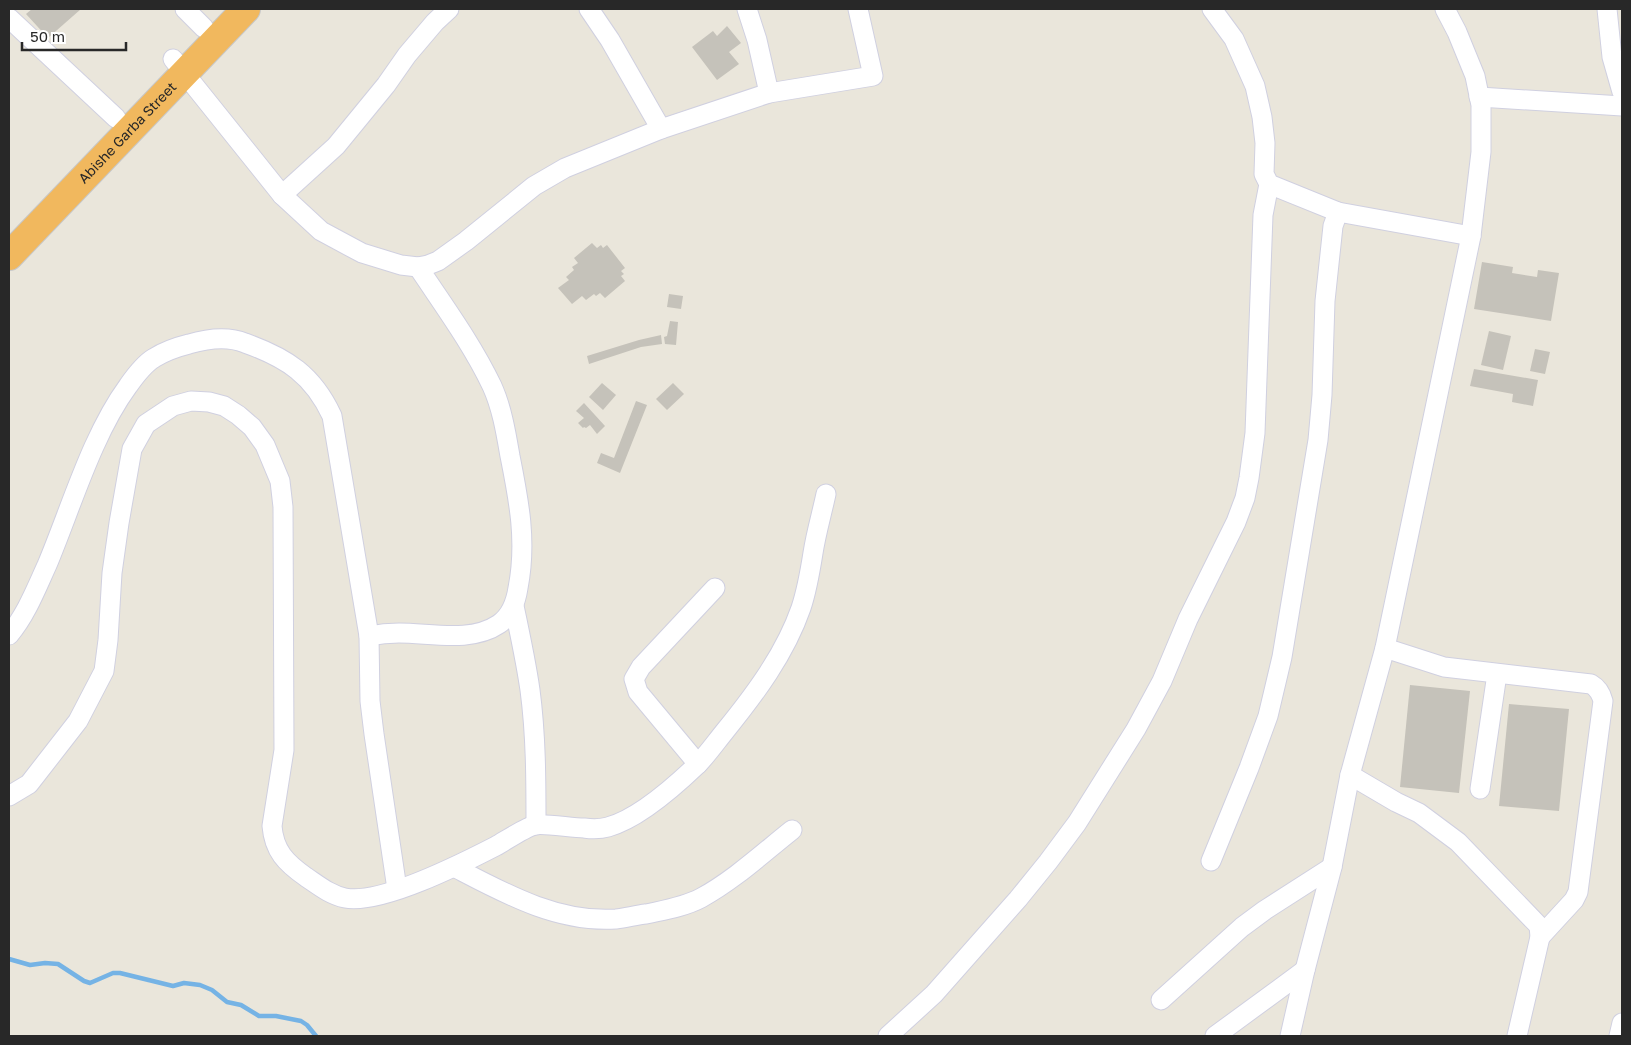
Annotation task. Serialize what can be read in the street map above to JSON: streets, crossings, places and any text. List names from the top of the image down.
{
  "streets": {
    "highway": ["Abishe Garba Street"]
  },
  "scale_bar": "50 m"
}
